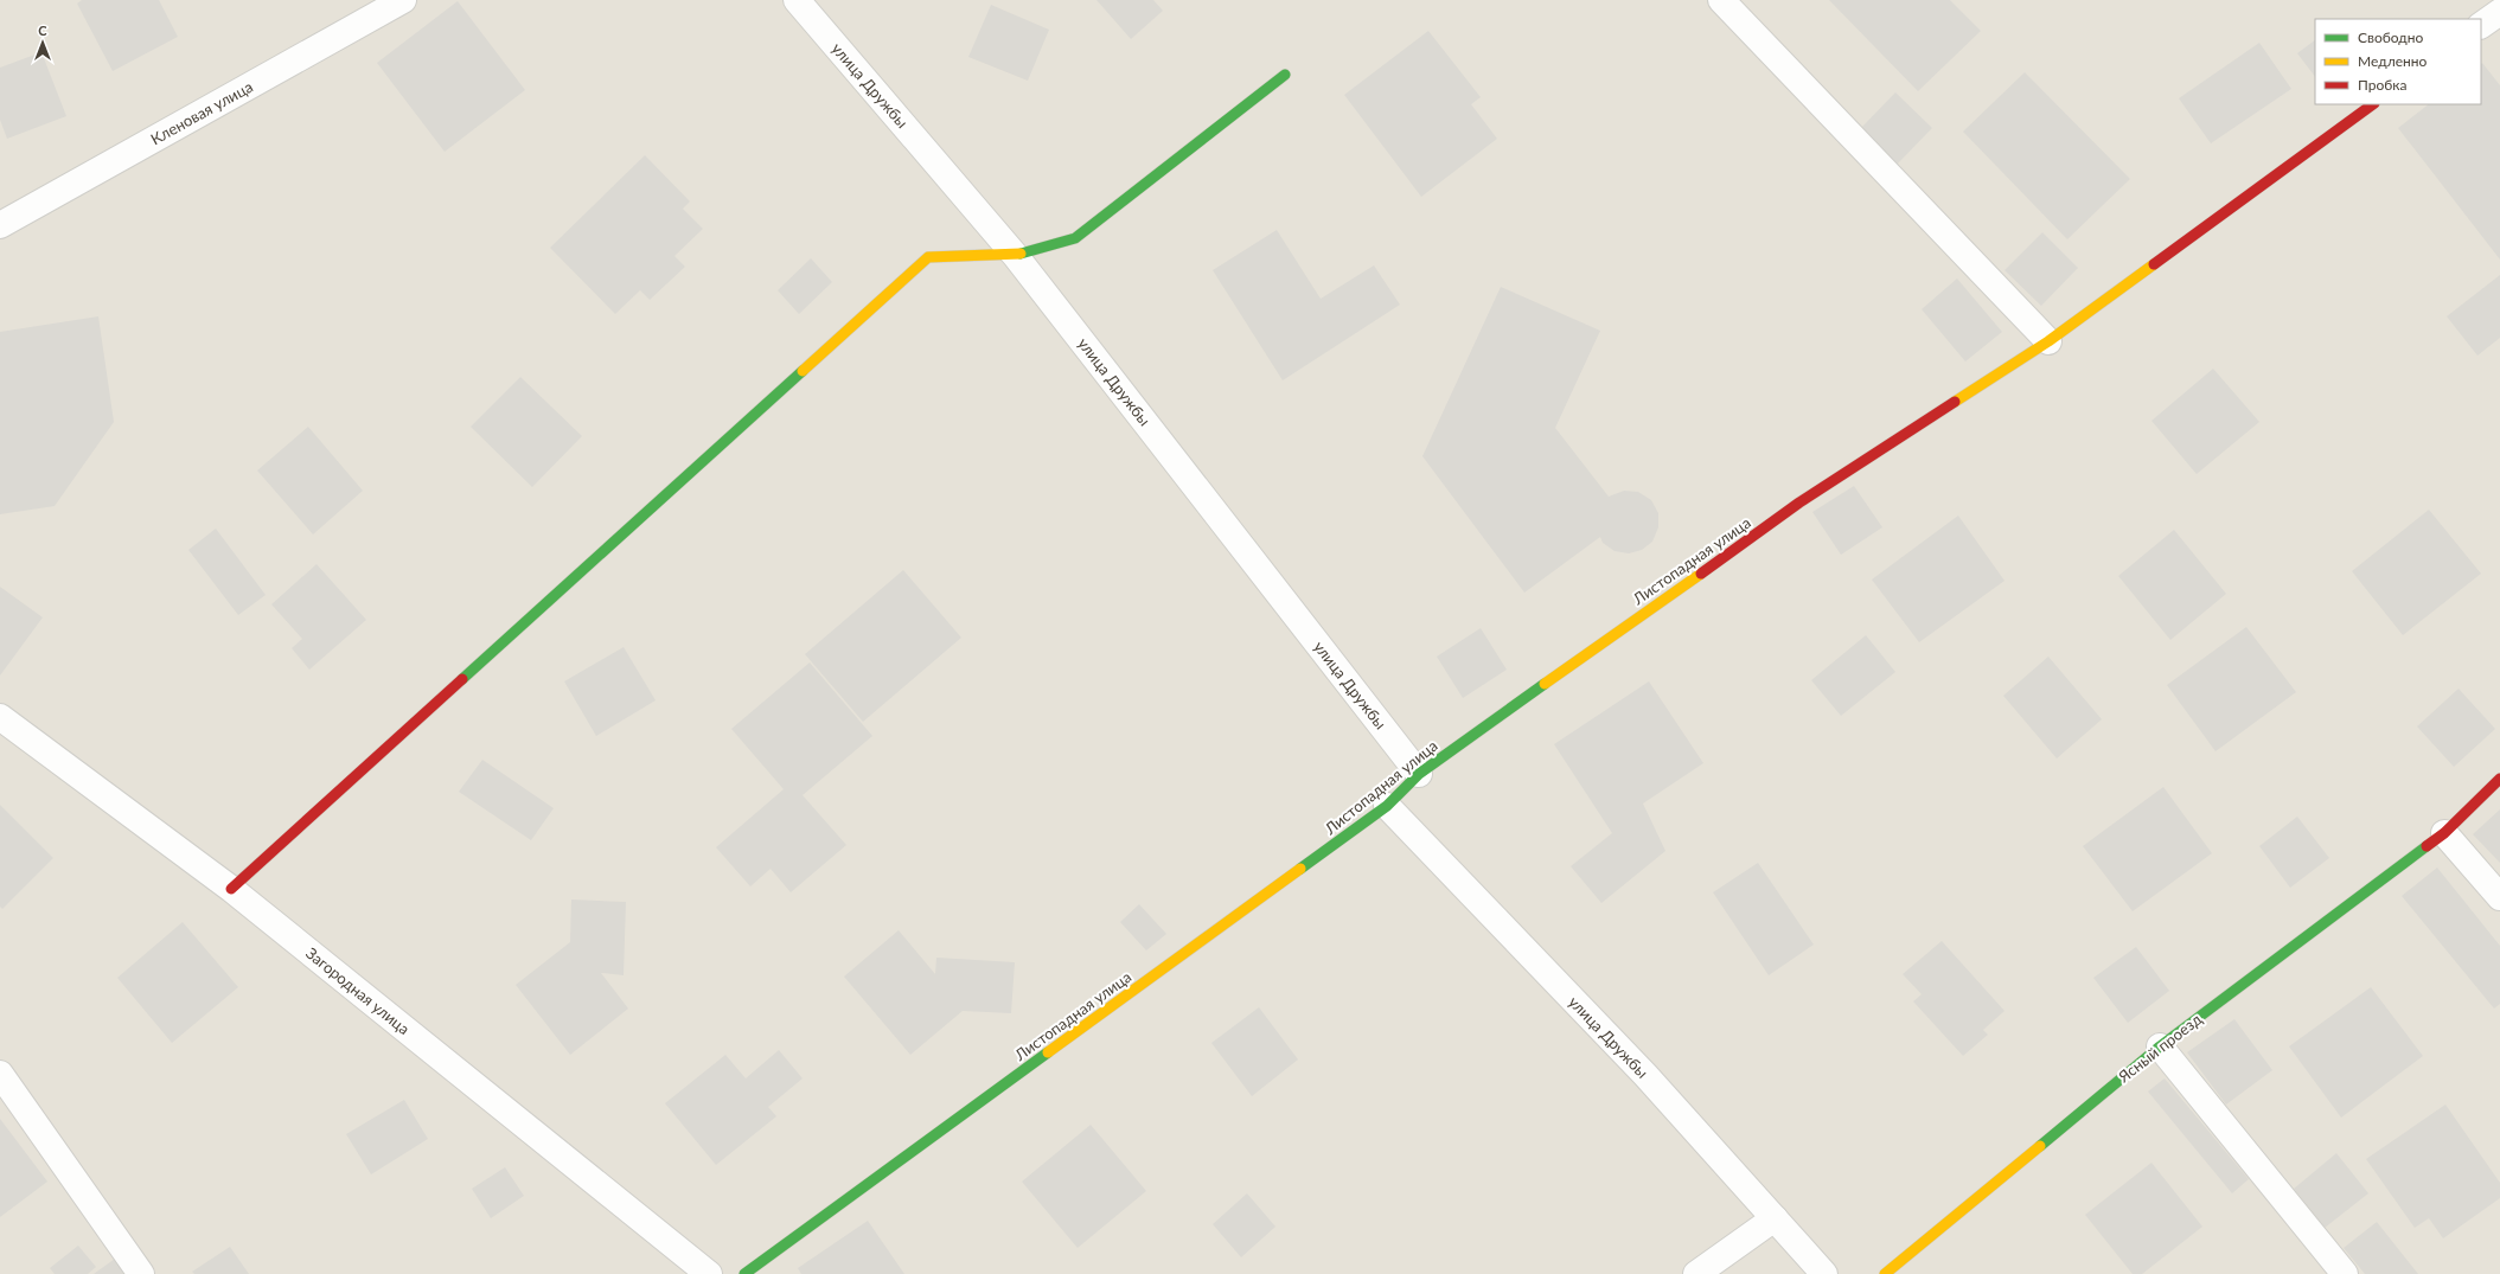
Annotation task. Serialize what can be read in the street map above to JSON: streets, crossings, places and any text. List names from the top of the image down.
{
  "streets": {
    "street": [
      "улица Дружбы",
      "Кленовая улица",
      "Листопадная улица",
      "Загородная улица",
      "Ясный проезд"
    ]
  },
  "crossings": [
    ["улица Дружбы", "Листопадная улица"]
  ],
  "legend": ["Свободно", "Медленно", "Пробка"],
  "north": "top"
}
